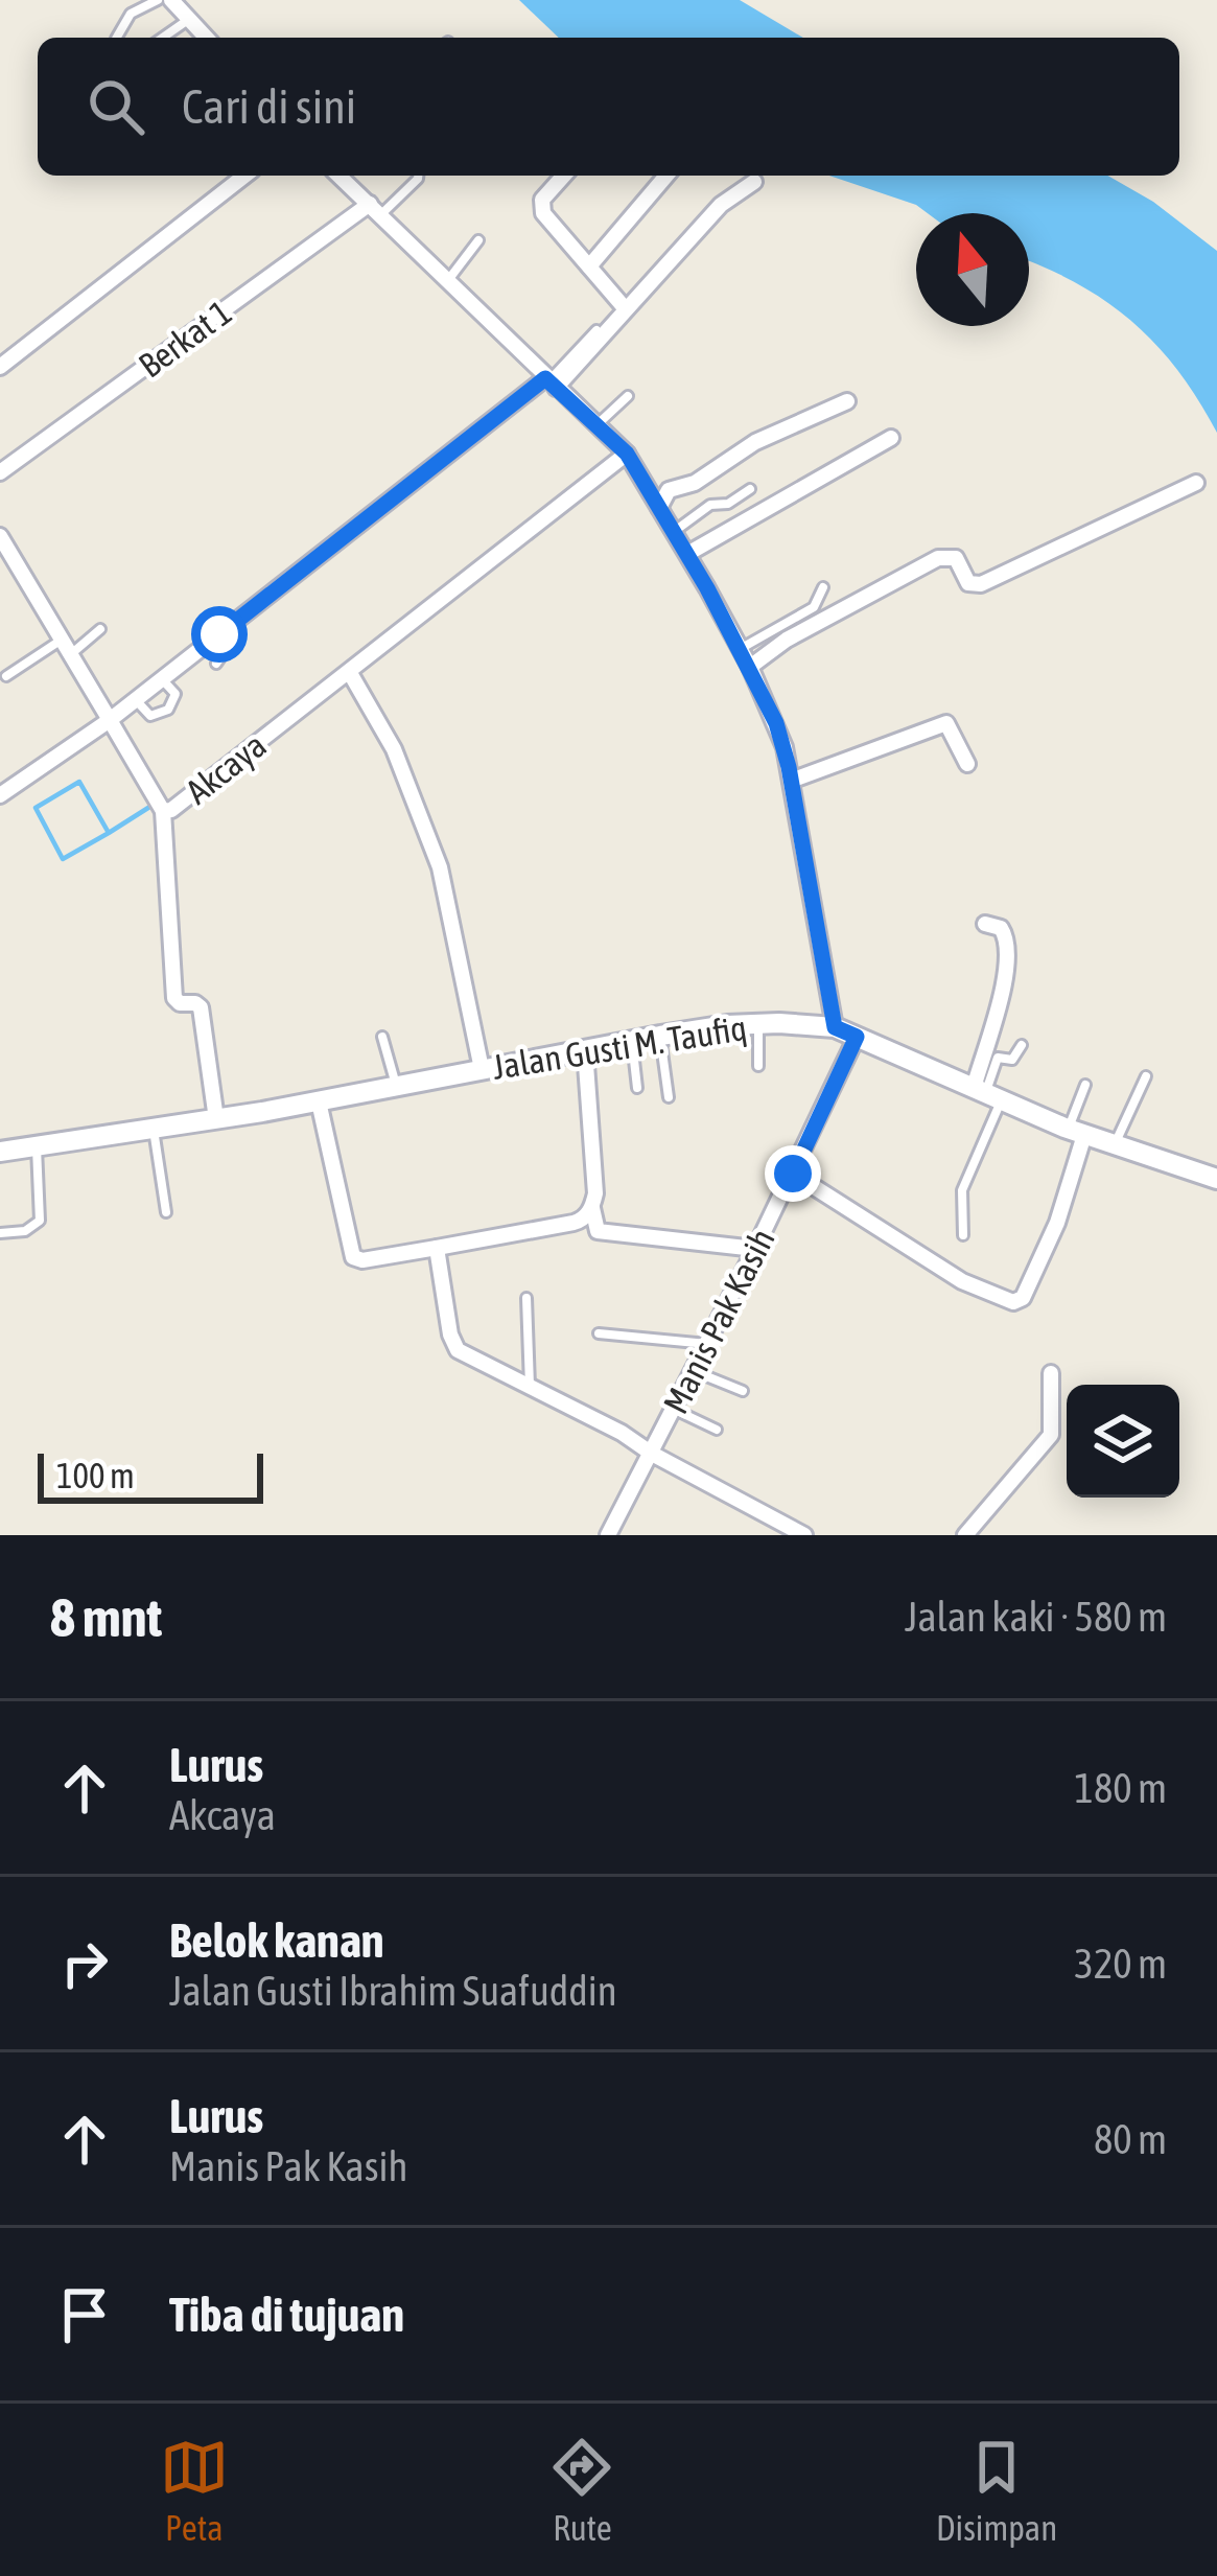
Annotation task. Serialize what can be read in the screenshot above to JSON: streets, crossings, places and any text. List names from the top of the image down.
{
  "streets": {
    "main road": ["Jalan Gusti M. Taufiq"],
    "street": ["Berkat 1", "Akcaya", "Manis Pak Kasih"]
  },
  "crossings": [
    ["Jalan Gusti M. Taufiq", "Manis Pak Kasih"]
  ],
  "scale_bar": "100 m",
  "north": "top",
  "page": {
    "search": "Cari di sini",
    "scale": "100 m",
    "heading": ["8 mnt", "Jalan kaki · 580 m"],
    "list": [
      ["Lurus", "Akcaya", "180 m"],
      ["Belok kanan", "Jalan Gusti Ibrahim Suafuddin", "320 m"],
      ["Lurus", "Manis Pak Kasih", "80 m"],
      "Tiba di tujuan"
    ],
    "nav": ["Peta", "Rute", "Disimpan"]
  }
}
